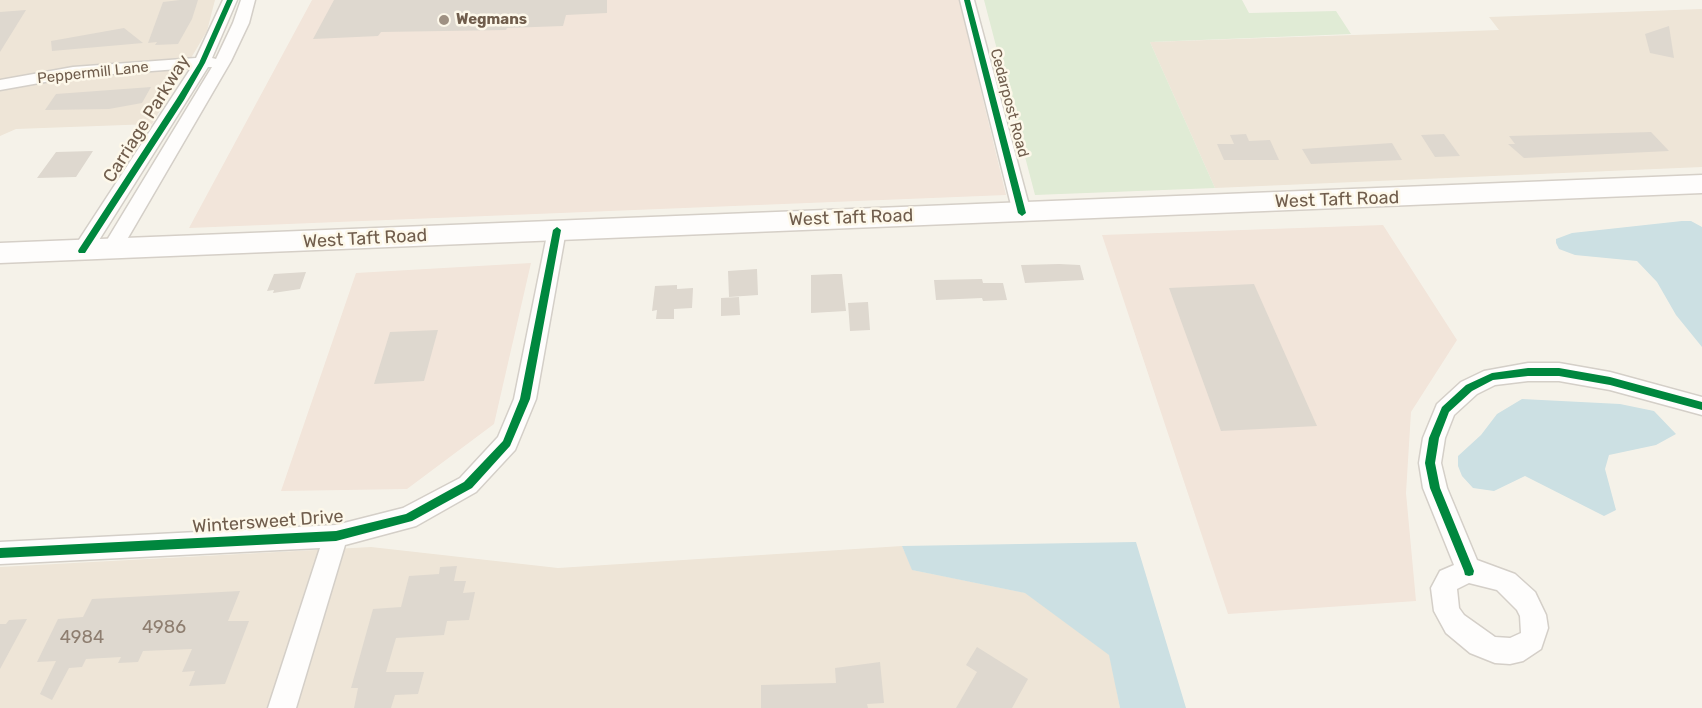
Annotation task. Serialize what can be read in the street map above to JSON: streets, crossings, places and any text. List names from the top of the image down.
{
  "streets": {
    "main road": ["West Taft Road"],
    "street": [
      "Peppermill Lane",
      "Cedarpost Road",
      "Carriage Parkway",
      "Wintersweet Drive"
    ]
  },
  "crossings": [
    ["Peppermill Lane", "Carriage Parkway"],
    ["Cedarpost Road", "West Taft Road"],
    ["Carriage Parkway", "West Taft Road"],
    ["West Taft Road", "Wintersweet Drive"]
  ],
  "places": ["Wegmans"],
  "house_numbers": ["4986", "4984"]
}
